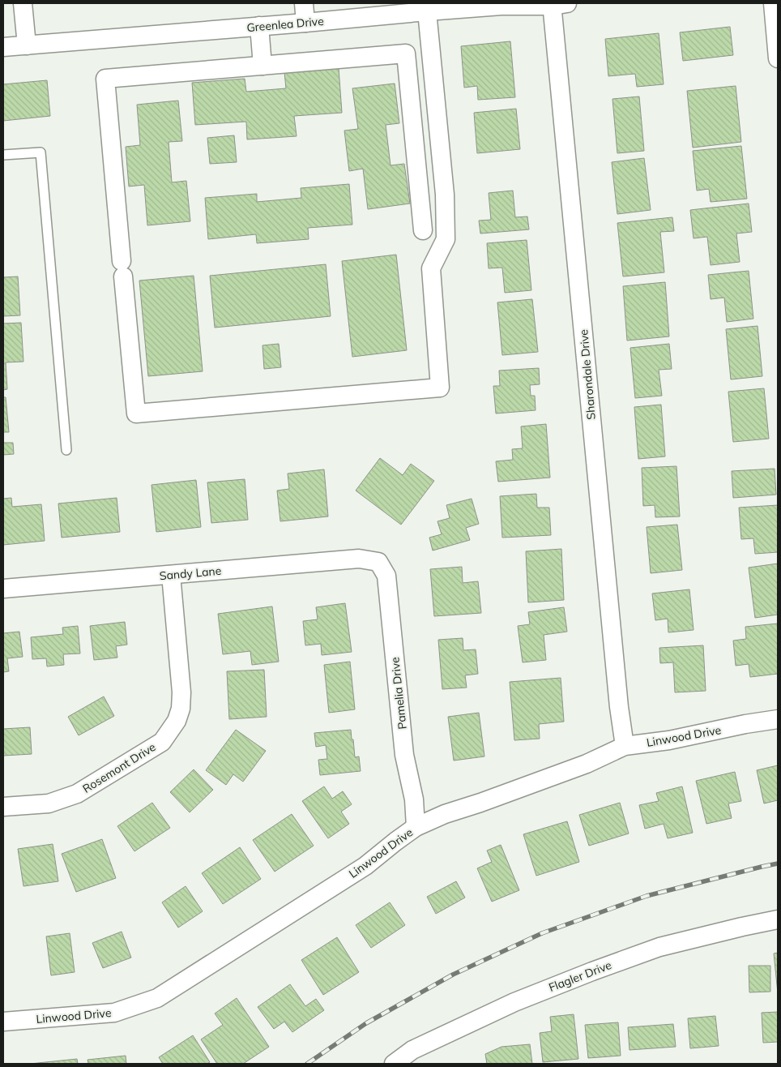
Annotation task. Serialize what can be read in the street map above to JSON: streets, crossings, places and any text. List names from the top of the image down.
{
  "streets": {
    "street": [
      "Greenlea Drive",
      "Sharondale Drive",
      "Sandy Lane",
      "Pamelia Drive",
      "Linwood Drive",
      "Rosemont Drive",
      "Flagler Drive"
    ]
  },
  "crossings": [
    ["Greenlea Drive", "Sharondale Drive"],
    ["Sharondale Drive", "Linwood Drive"],
    ["Sandy Lane", "Pamelia Drive"],
    ["Sandy Lane", "Rosemont Drive"],
    ["Pamelia Drive", "Linwood Drive"]
  ]
}
